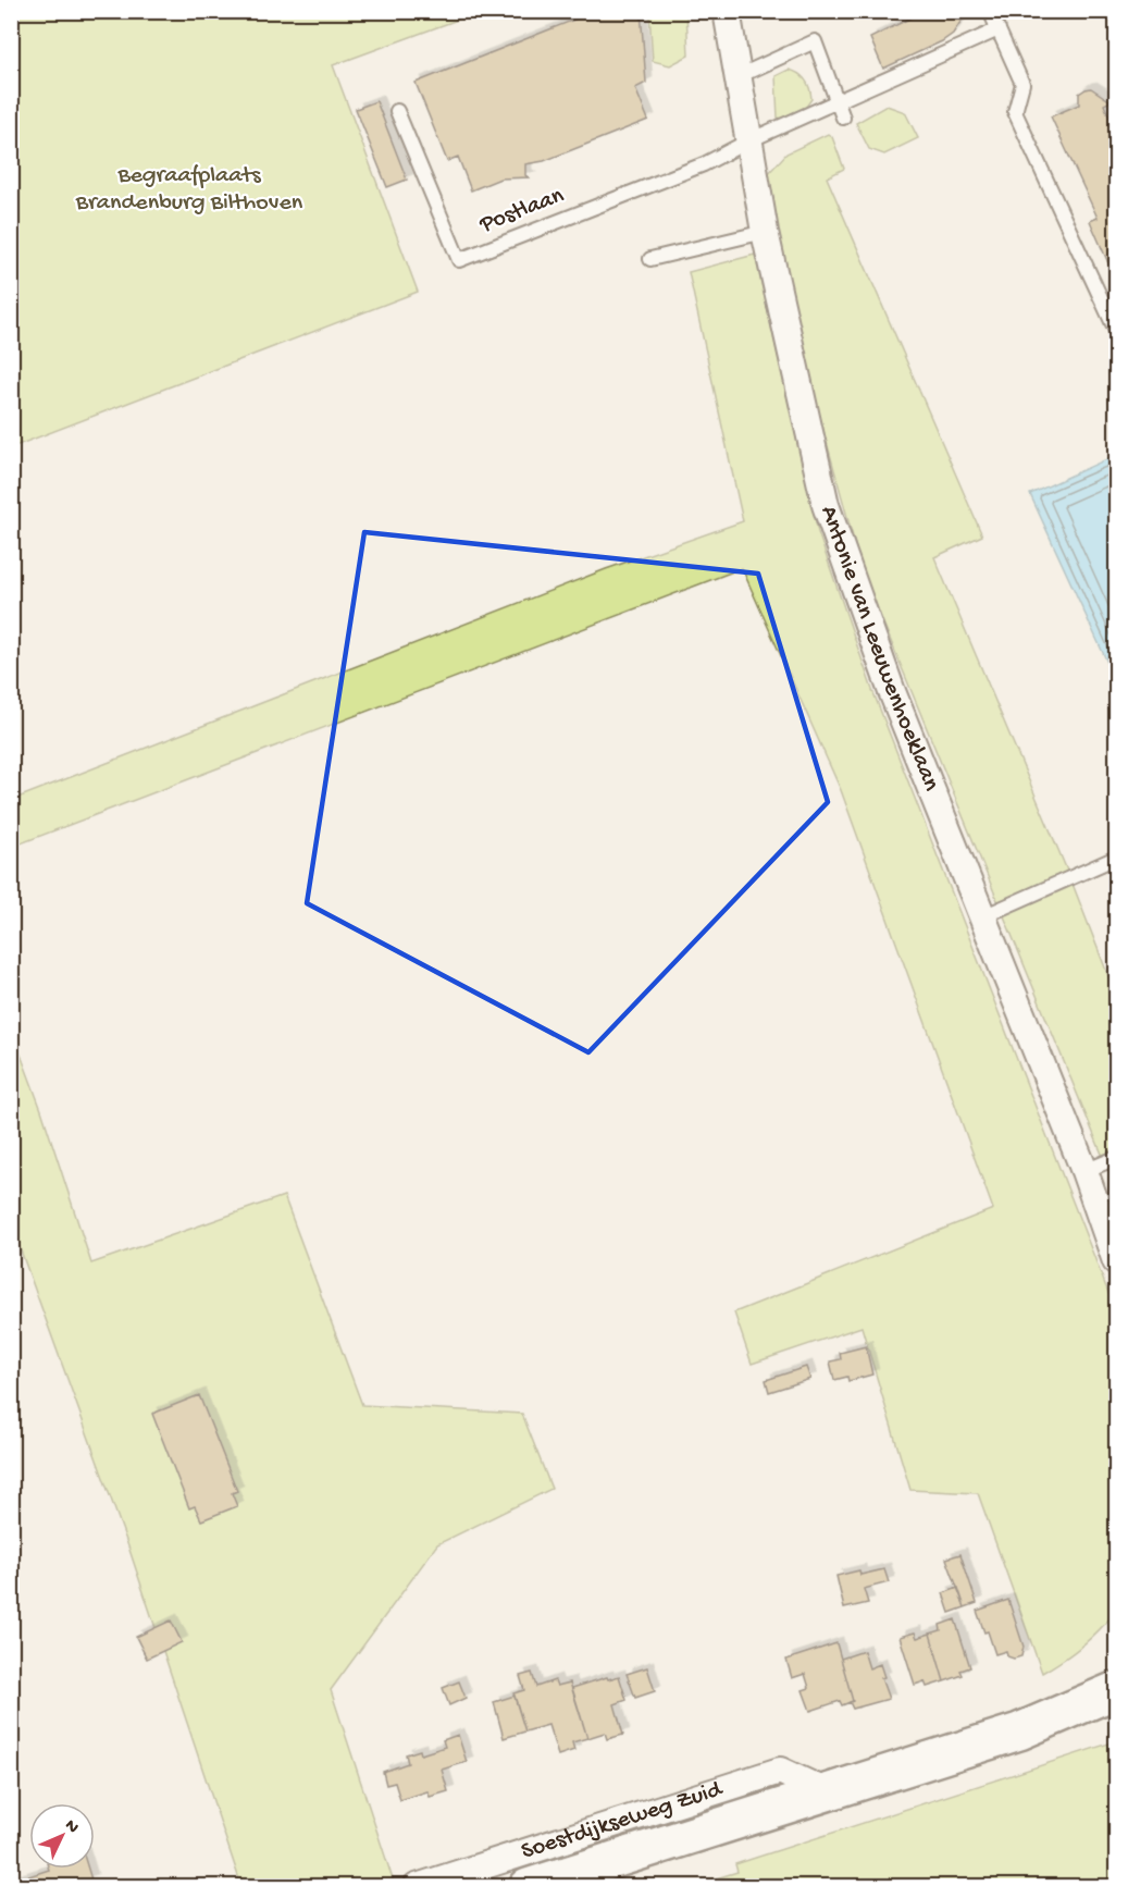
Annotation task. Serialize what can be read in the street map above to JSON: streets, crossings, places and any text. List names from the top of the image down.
{
  "streets": {
    "main road": ["Soestdijkseweg Zuid"],
    "street": ["Antonie van Leeuwenhoeklaan"],
    "lane": ["Postlaan"]
  },
  "crossings": [
    ["Postlaan", "Antonie van Leeuwenhoeklaan"]
  ],
  "parks": ["Begraafplaats Brandenburg Bilthoven"],
  "north": "top right"
}
